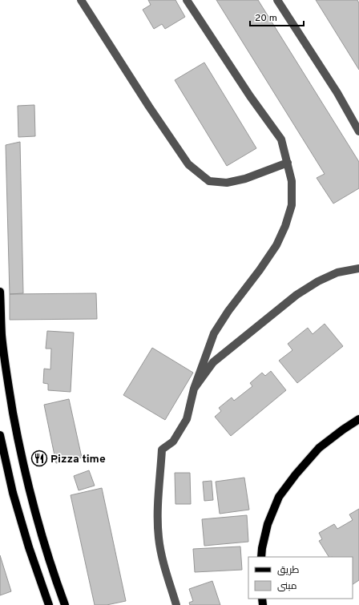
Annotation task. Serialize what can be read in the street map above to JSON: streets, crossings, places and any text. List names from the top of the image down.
{
  "places": {
    "restaurant": ["Pizza time"]
  },
  "legend": ["طريق", "مبنى"],
  "scale_bar": "20 m"
}
